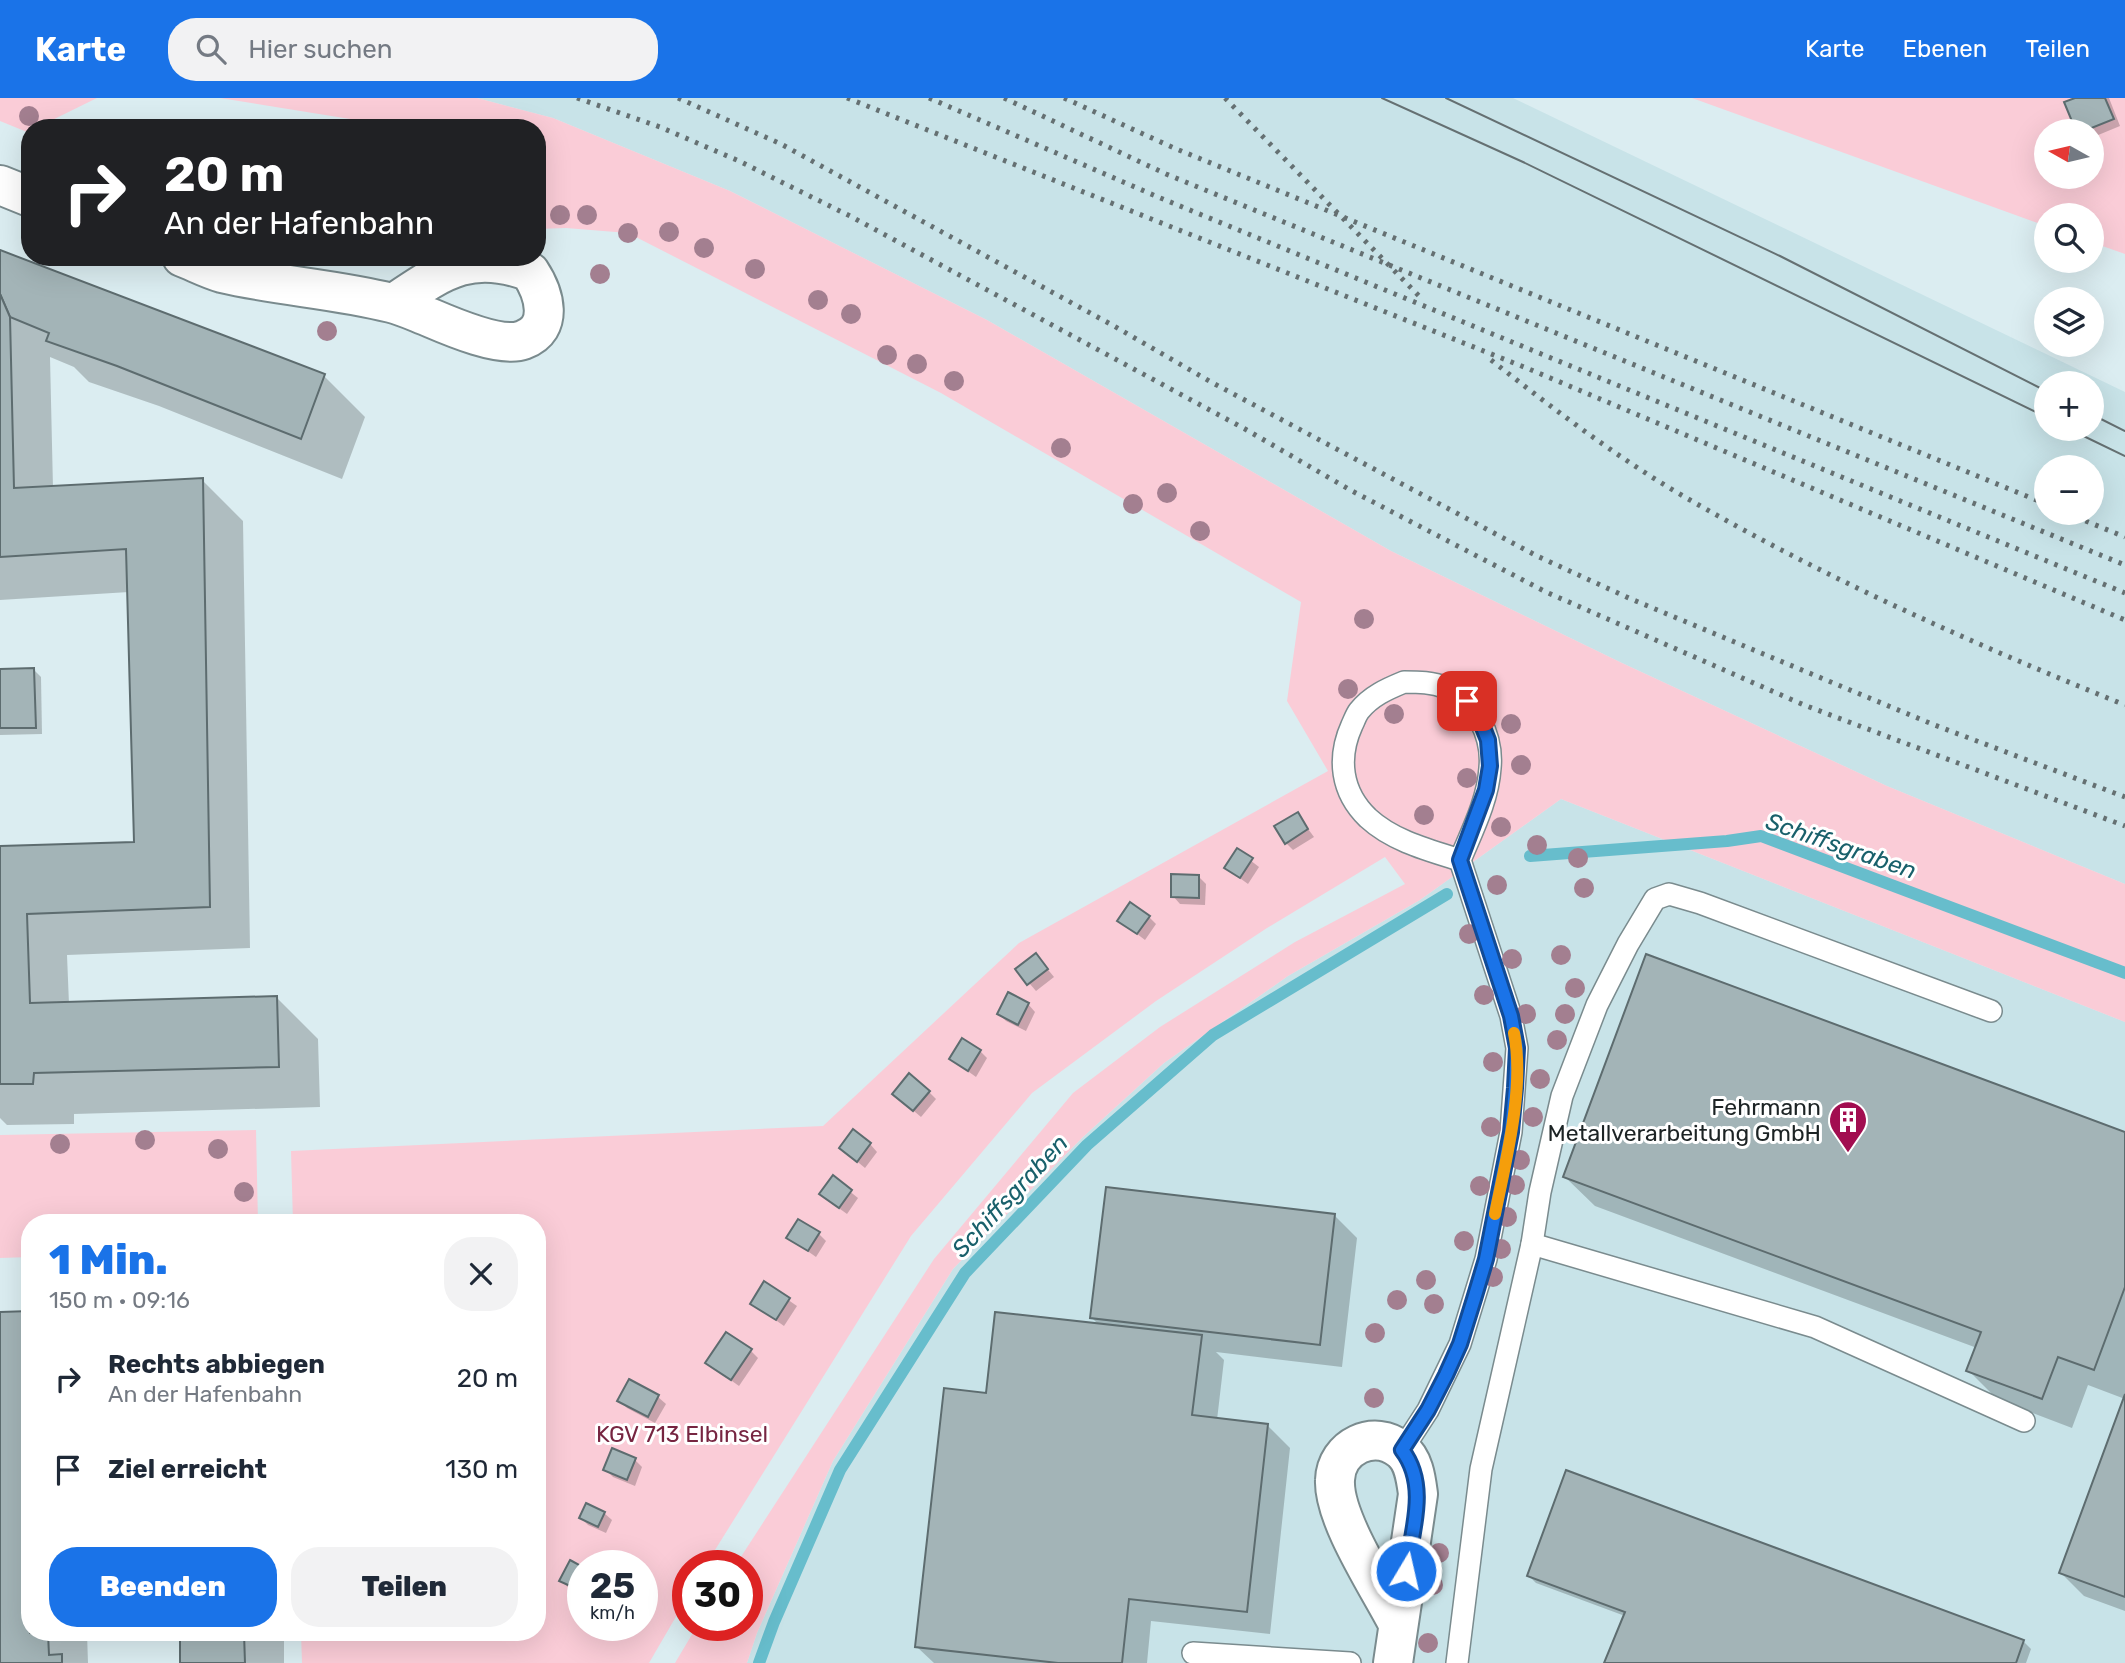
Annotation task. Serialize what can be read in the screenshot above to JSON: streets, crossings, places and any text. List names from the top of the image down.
{
  "water": ["Schiffsgraben"],
  "parks": ["KGV 713 Elbinsel"],
  "places": {
    "building": ["Fehrmann Metallverarbeitung GmbH"]
  },
  "north": "left",
  "page": {
    "header": "Karte",
    "search": "Hier suchen",
    "nav": ["Karte", "Ebenen", "Teilen"],
    "map_buttons": ["+", "−"],
    "turn": ["20 m", "An der Hafenbahn"],
    "heading": ["1 Min.", "150 m · 09:16"],
    "list": [
      {
        "name": "Rechts abbiegen",
        "note": "An der Hafenbahn",
        "value": "20 m"
      },
      {
        "name": "Ziel erreicht",
        "value": "130 m"
      }
    ],
    "buttons": ["Beenden", "Teilen"],
    "speed": "25 km/h",
    "limit": "30"
  }
}
